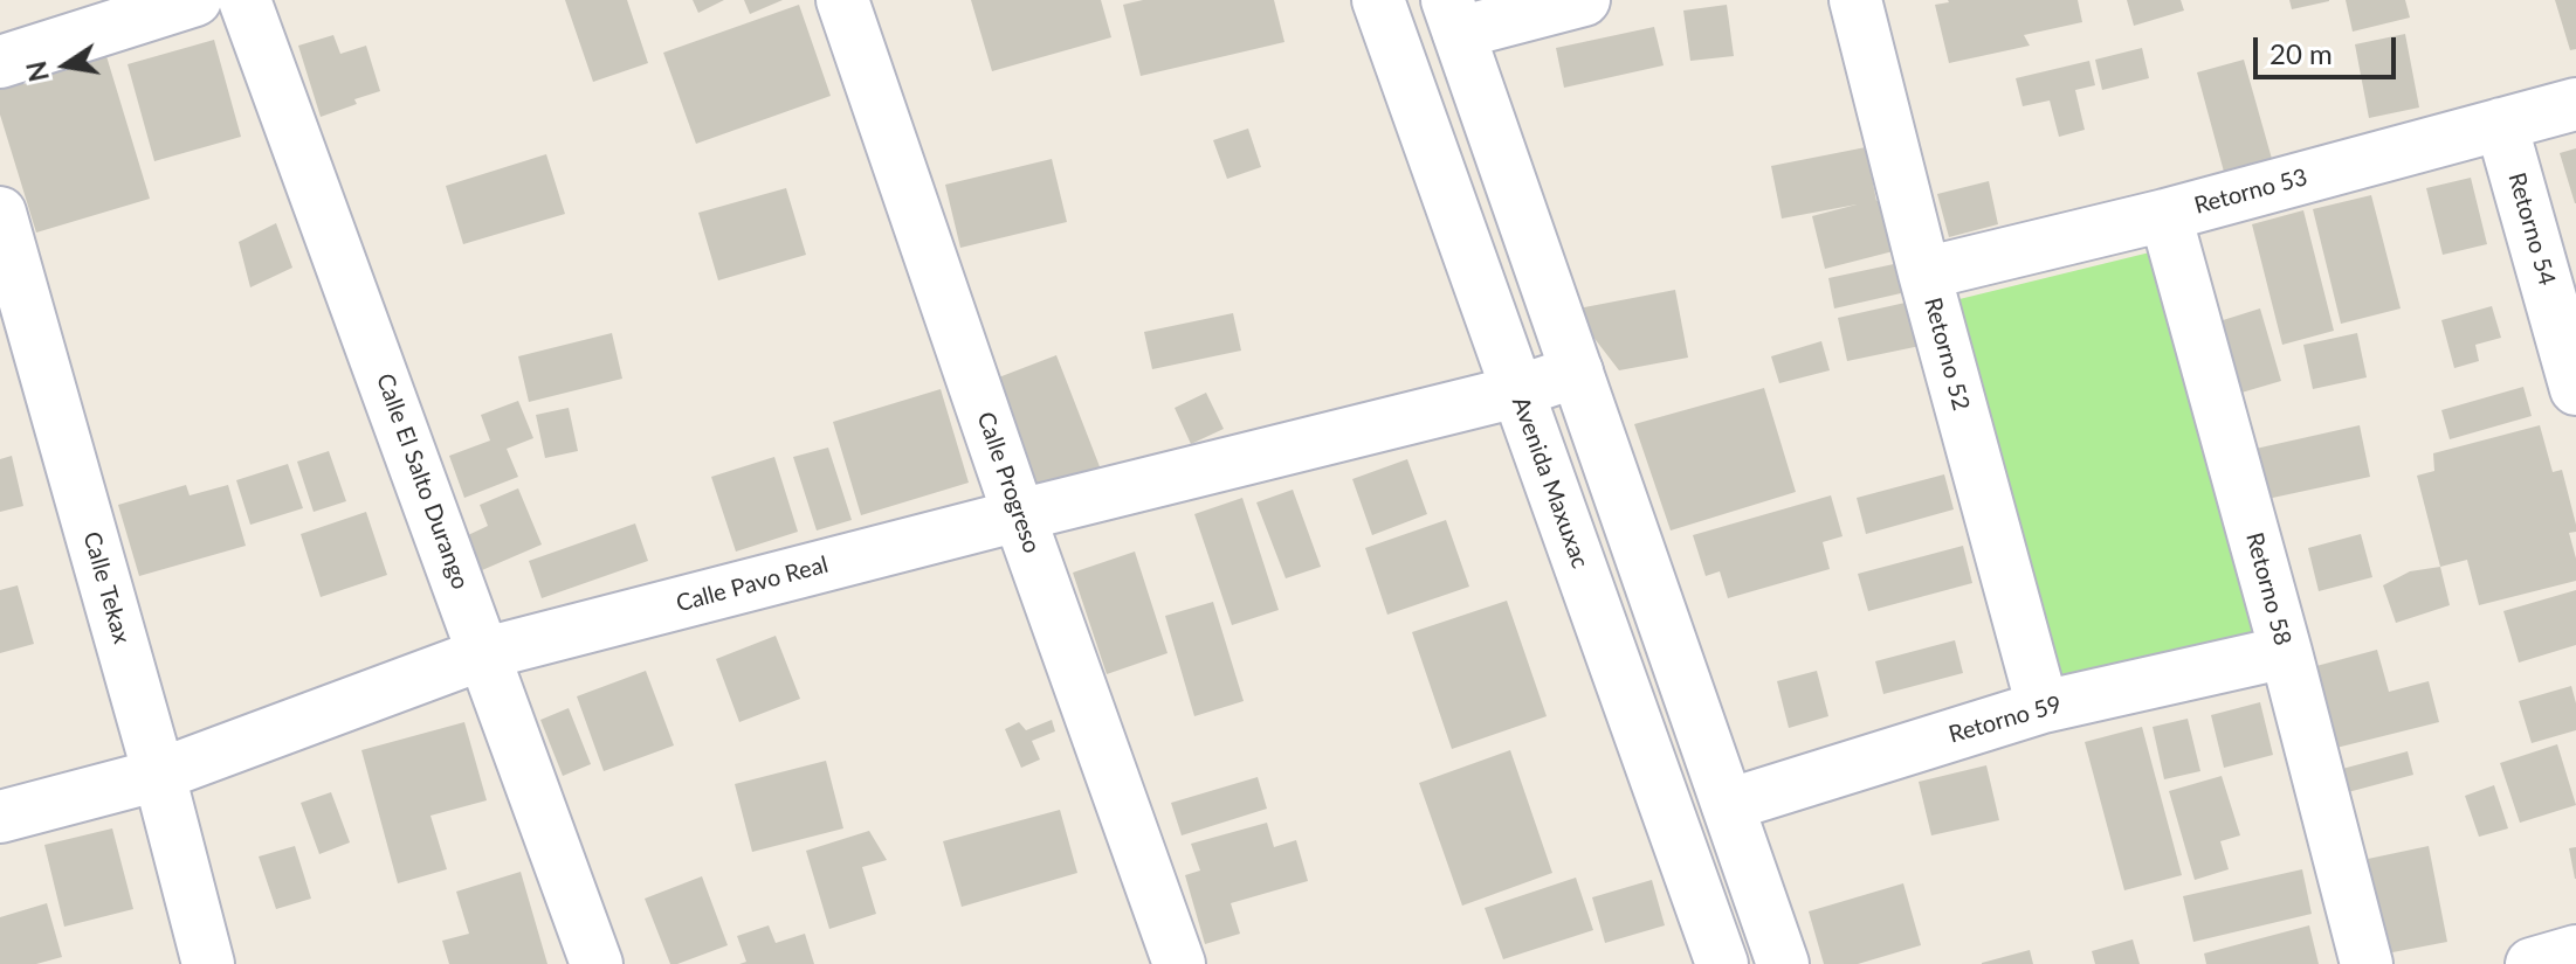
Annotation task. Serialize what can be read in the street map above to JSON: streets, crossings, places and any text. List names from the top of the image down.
{
  "streets": {
    "street": [
      "Retorno 53",
      "Retorno 54",
      "Retorno 52",
      "Calle El Salto Durango",
      "Calle Progreso",
      "Avenida Maxuxac",
      "Calle Pavo Real",
      "Calle Tekax",
      "Retorno 58",
      "Retorno 59"
    ]
  },
  "crossings": [
    ["Retorno 53", "Retorno 54"],
    ["Retorno 53", "Retorno 52"],
    ["Retorno 53", "Retorno 58"],
    ["Retorno 52", "Retorno 59"],
    ["Calle El Salto Durango", "Calle Pavo Real"],
    ["Calle Progreso", "Calle Pavo Real"],
    ["Avenida Maxuxac", "Calle Pavo Real"],
    ["Calle Pavo Real", "Calle Tekax"],
    ["Retorno 58", "Retorno 59"]
  ],
  "scale_bar": "20 m",
  "north": "left"
}
